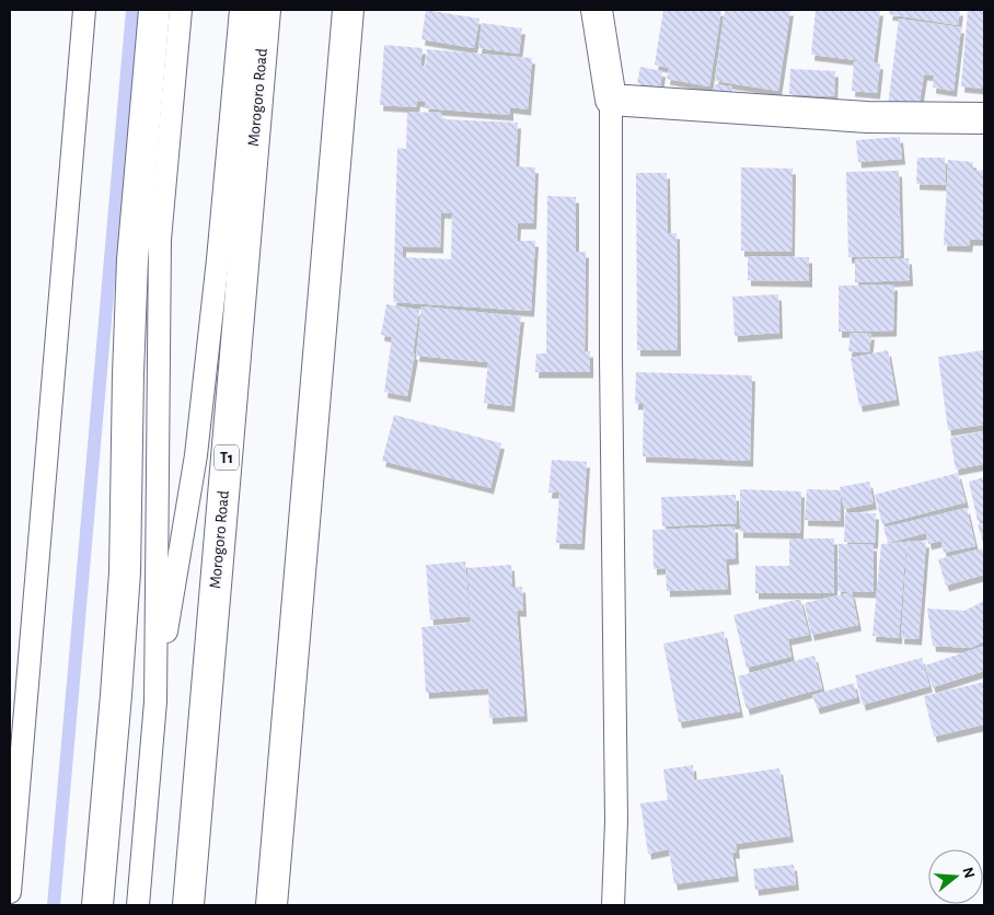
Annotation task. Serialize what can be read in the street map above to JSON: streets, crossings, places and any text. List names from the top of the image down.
{
  "streets": {
    "main road": ["Morogoro Road", "T1"]
  },
  "north": "right"
}
